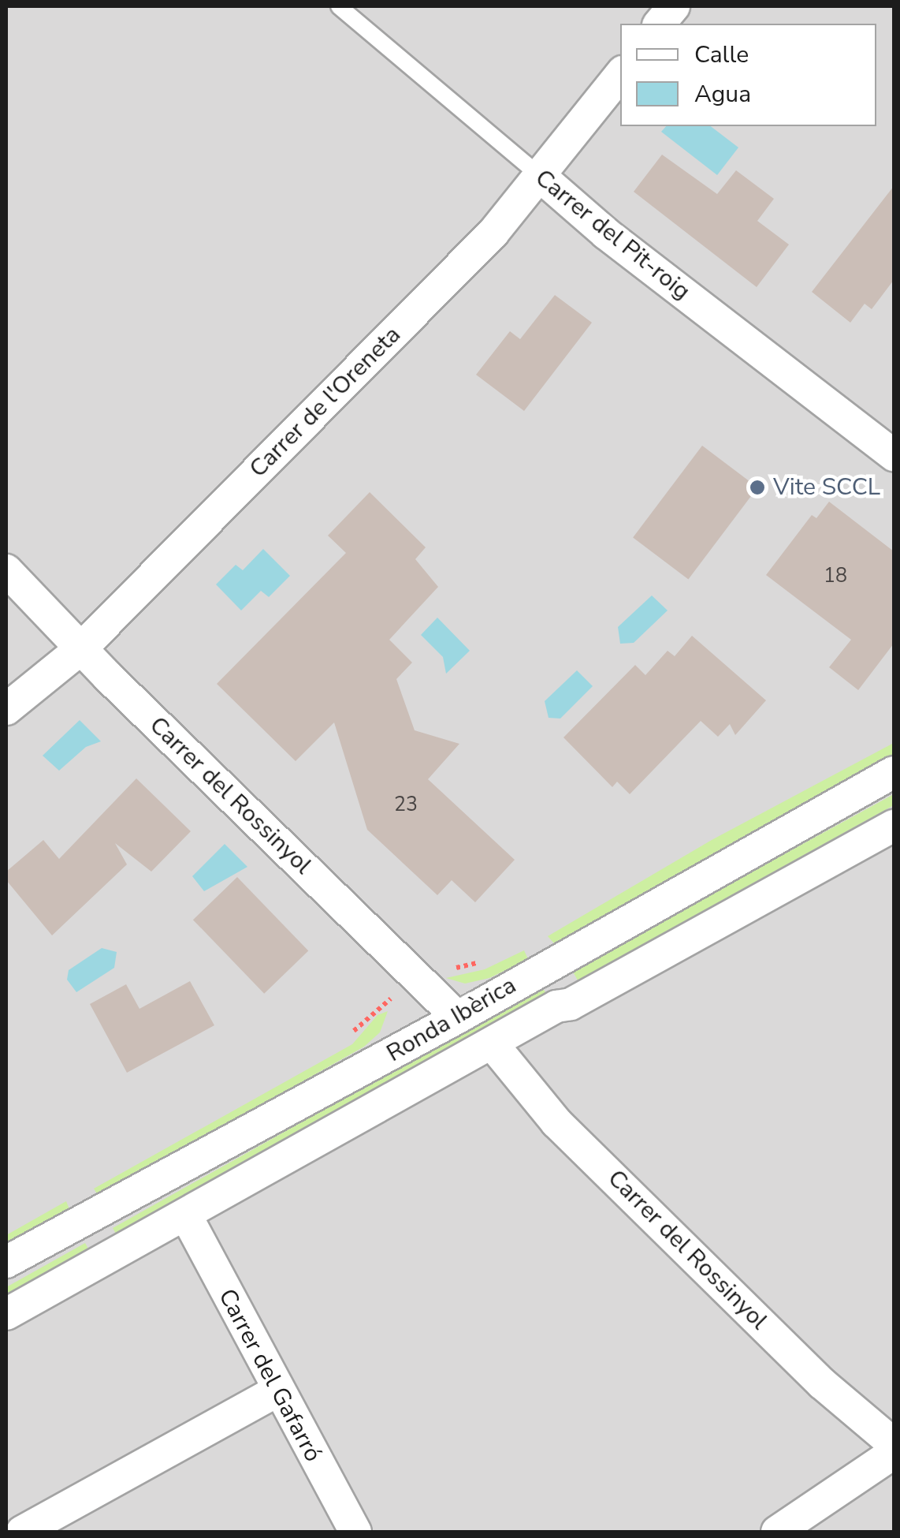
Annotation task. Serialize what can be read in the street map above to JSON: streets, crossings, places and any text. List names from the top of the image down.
{
  "streets": {
    "street": [
      "Carrer del Pit-roig",
      "Carrer de l'Oreneta",
      "Carrer del Rossinyol",
      "Ronda Ibèrica",
      "Carrer del Gafarró"
    ]
  },
  "crossings": [
    ["Carrer del Pit-roig", "Carrer de l'Oreneta"],
    ["Carrer de l'Oreneta", "Carrer del Rossinyol"],
    ["Carrer del Rossinyol", "Ronda Ibèrica"],
    ["Ronda Ibèrica", "Carrer del Gafarró"]
  ],
  "places": ["Vite SCCL"],
  "house_numbers": ["18", "23"],
  "legend": ["Calle", "Agua"]
}
